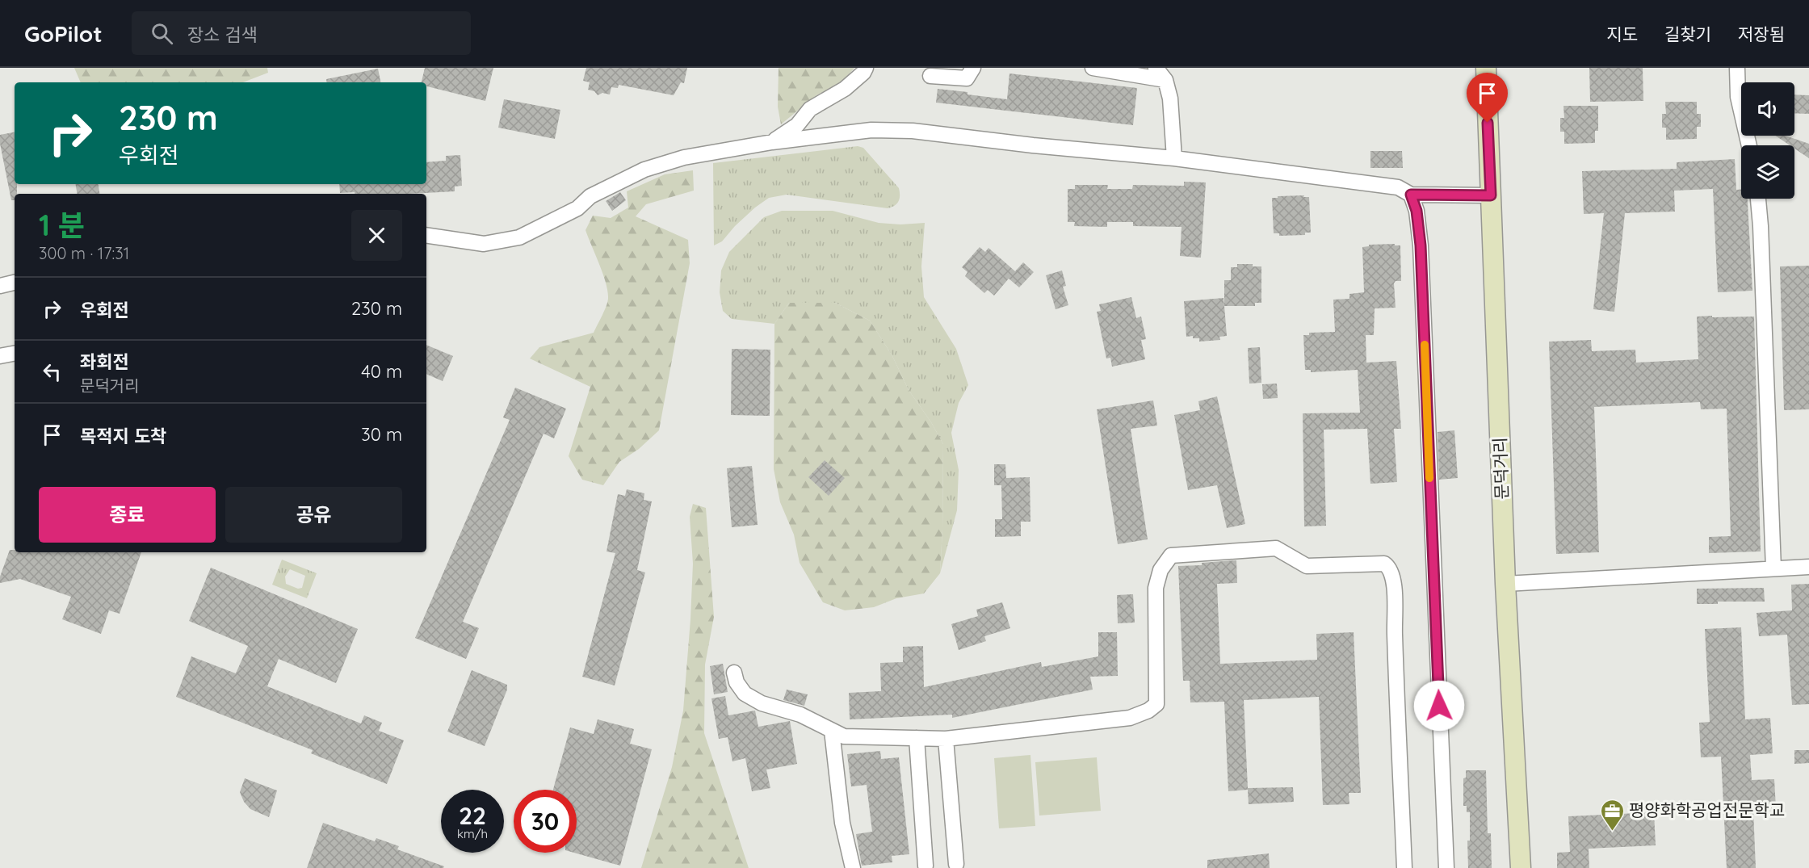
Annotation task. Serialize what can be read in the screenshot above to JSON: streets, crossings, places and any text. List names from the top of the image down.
{
  "streets": {
    "main road": ["문덕거리"]
  },
  "places": {
    "office": ["평양화학공업전문학교"]
  },
  "page": {
    "header": "GoPilot",
    "search": "장소 검색",
    "nav": ["지도", "길찾기", "저장됨"],
    "turn": ["230 m", "우회전"],
    "heading": ["1 분", "300 m · 17:31"],
    "list": [
      {
        "name": "우회전",
        "value": "230 m"
      },
      {
        "name": "좌회전",
        "note": "문덕거리",
        "value": "40 m"
      },
      {
        "name": "목적지 도착",
        "value": "30 m"
      }
    ],
    "buttons": ["종료", "공유"],
    "speed": "22 km/h",
    "limit": "30"
  }
}
